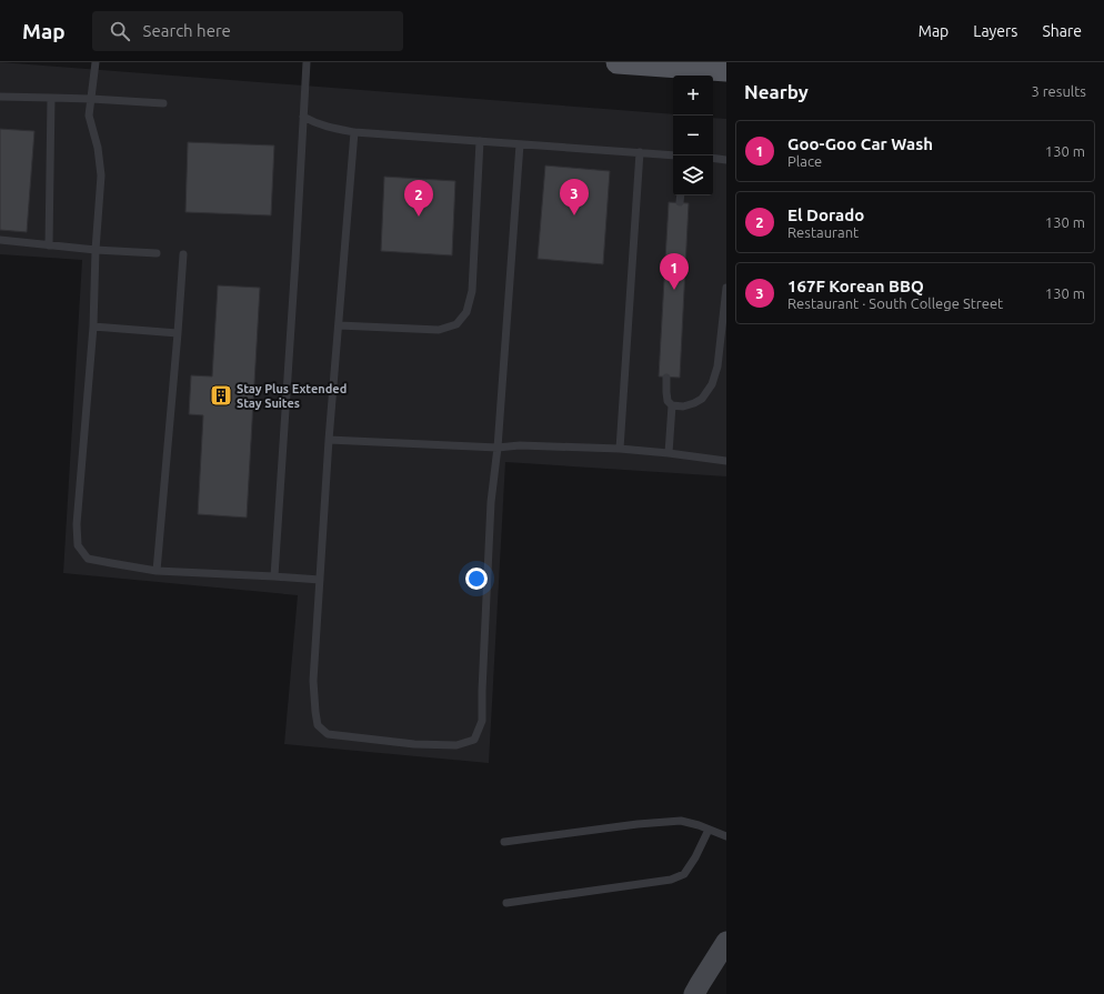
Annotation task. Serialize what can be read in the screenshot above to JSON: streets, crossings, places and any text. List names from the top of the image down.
{
  "places": {
    "building": ["Stay Plus Extended Stay Suites"]
  },
  "page": {
    "header": "Map",
    "search": "Search here",
    "nav": ["Map", "Layers", "Share"],
    "heading": ["Nearby", "3 results"],
    "map_buttons": ["+", "−"],
    "list": [
      {
        "mark": "1",
        "name": "Goo-Goo Car Wash",
        "note": "Place",
        "value": "130 m"
      },
      {
        "mark": "2",
        "name": "El Dorado",
        "note": "Restaurant",
        "value": "130 m"
      },
      {
        "mark": "3",
        "name": "167F Korean BBQ",
        "note": "Restaurant · South College Street",
        "value": "130 m"
      }
    ],
    "pins": ["3", "2", "1"]
  }
}
